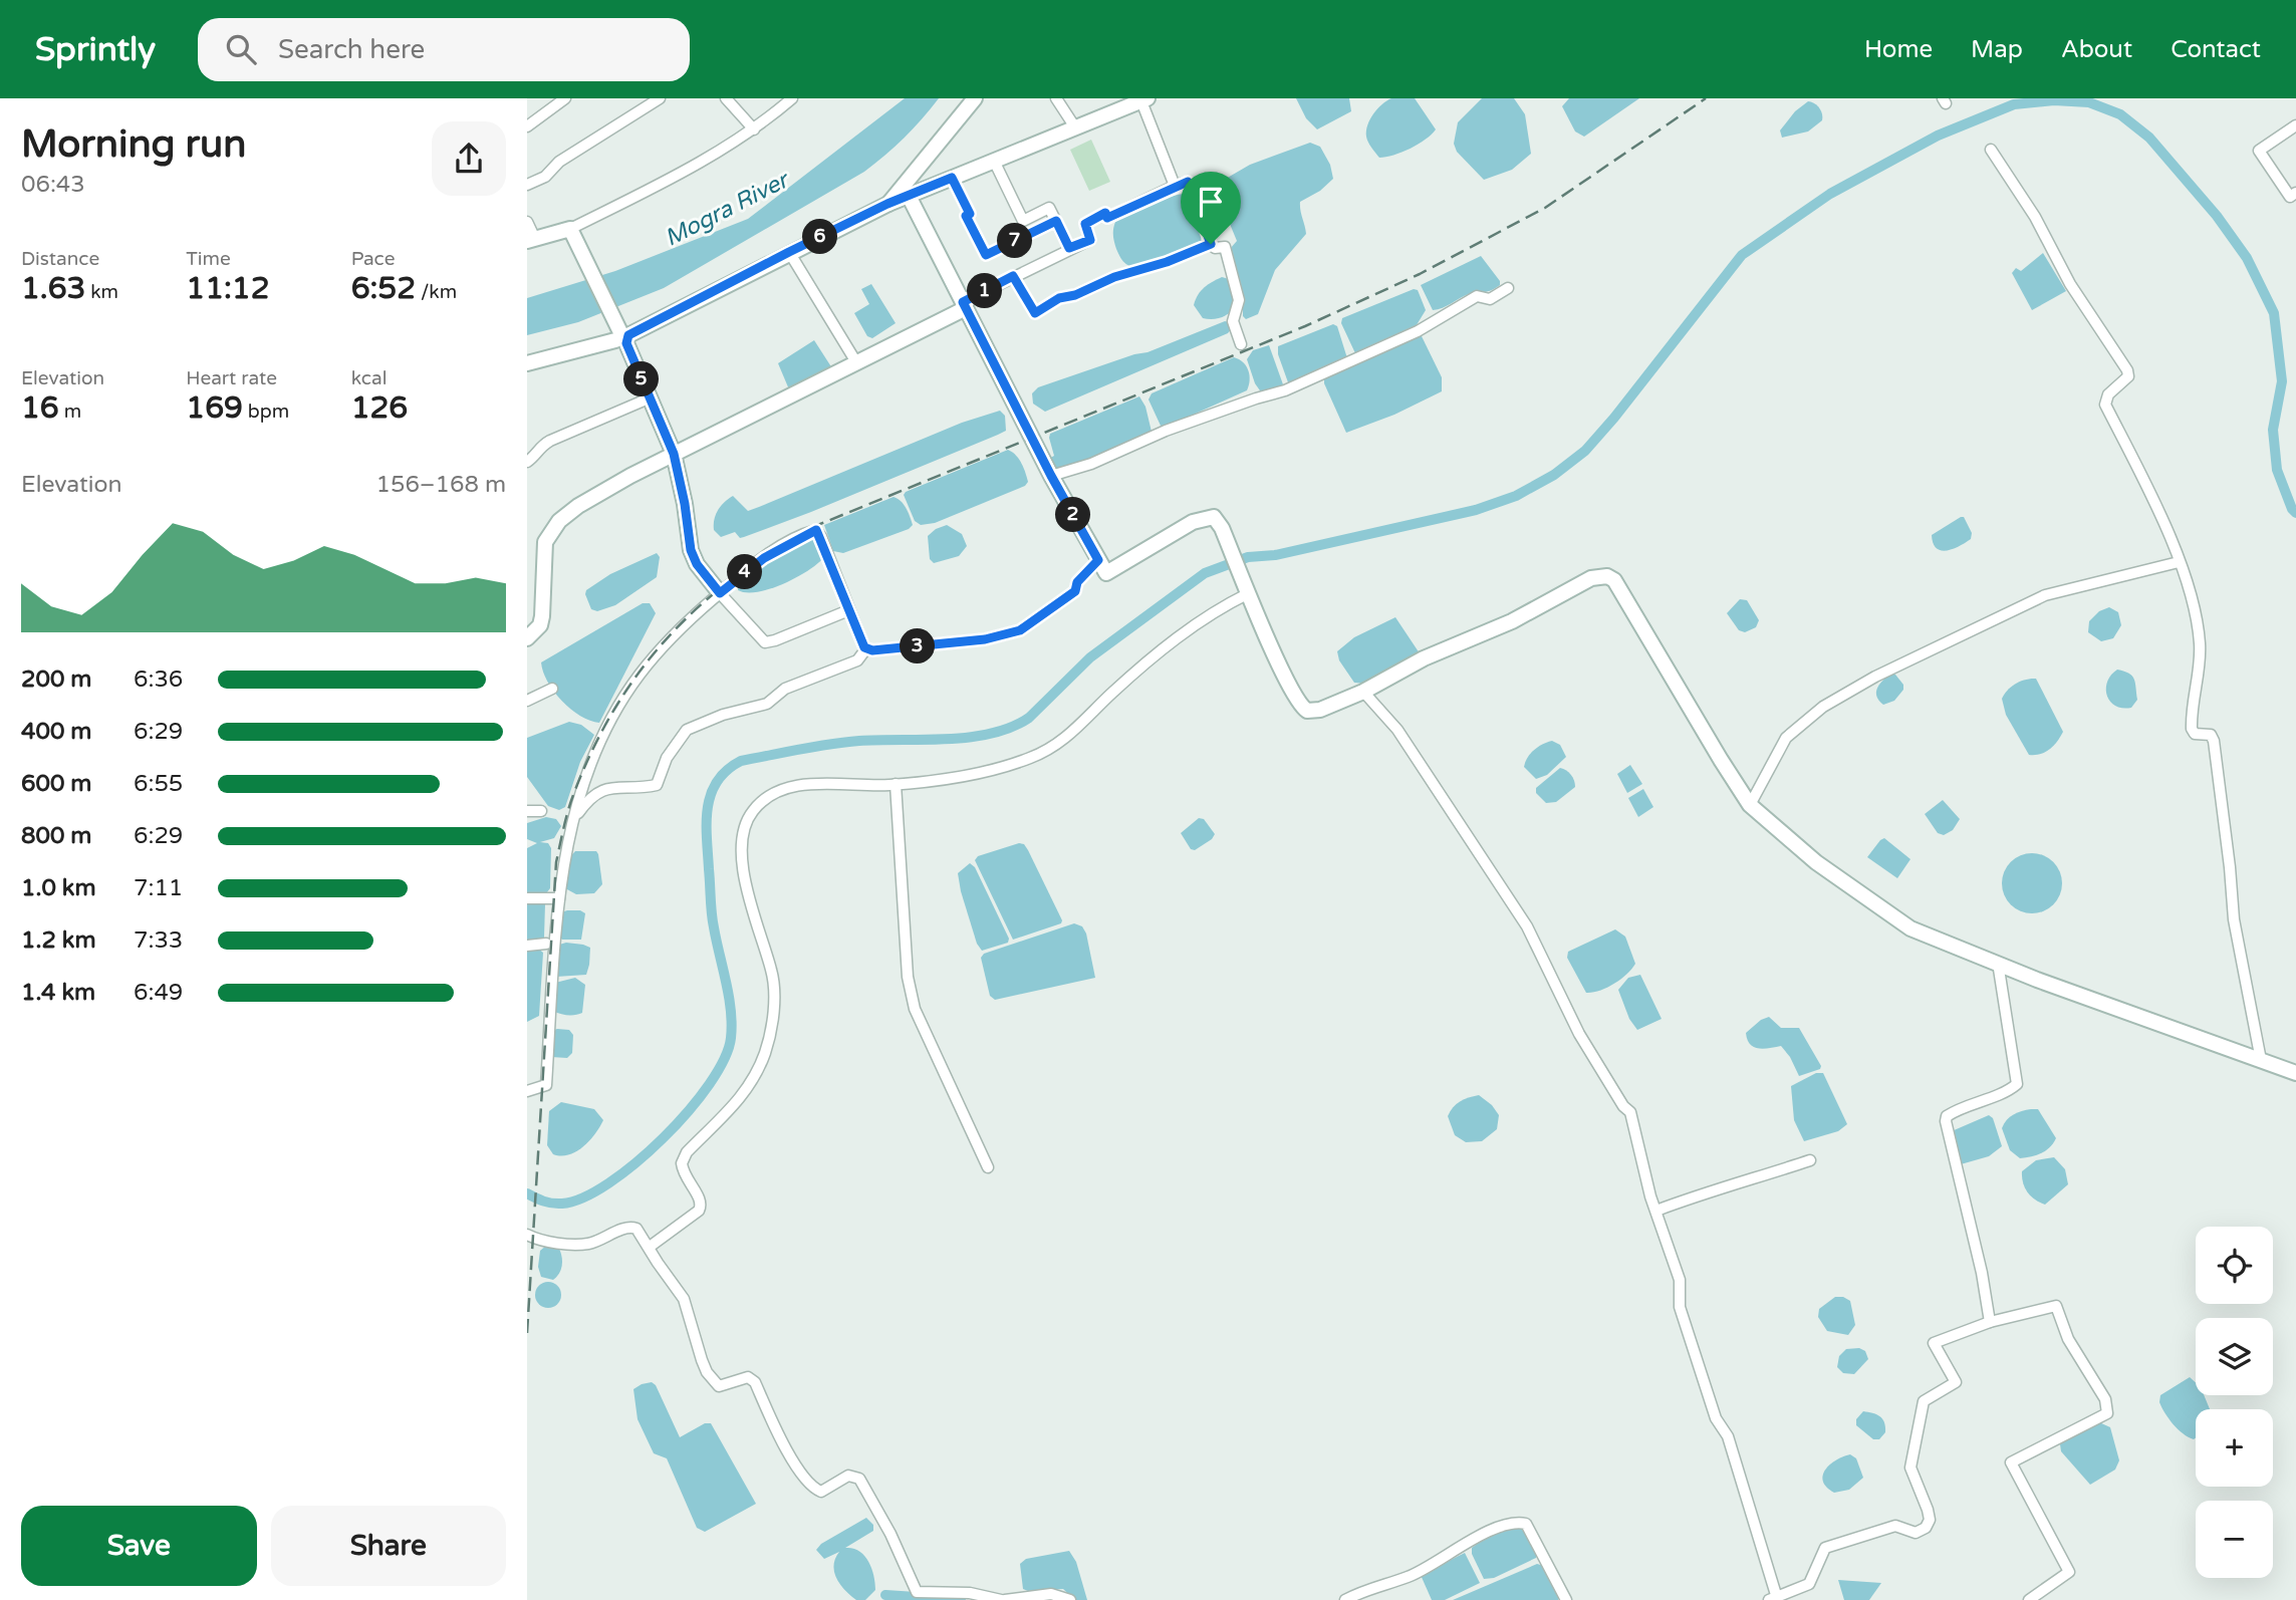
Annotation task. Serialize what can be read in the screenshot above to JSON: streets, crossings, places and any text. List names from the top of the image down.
{
  "water": ["Mogra River"],
  "page": {
    "header": "Sprintly",
    "search": "Search here",
    "nav": [
      "Home",
      "Map",
      "About",
      "Contact"
    ],
    "heading": ["Morning run", "06:43"],
    "stats": [
      ["Distance", "1.63 km"],
      ["Time", "11:12"],
      ["Pace", "6:52 /km"],
      ["Elevation", "16 m"],
      ["Heart rate", "169 bpm"],
      ["kcal", "126"]
    ],
    "pins": [
      "6",
      "7",
      "1",
      "5",
      "2",
      "4",
      "3"
    ],
    "chart": ["Elevation", "156–168 m"],
    "list": [
      {
        "name": "200 m",
        "note": "6:36"
      },
      {
        "name": "400 m",
        "note": "6:29"
      },
      {
        "name": "600 m",
        "note": "6:55"
      },
      {
        "name": "800 m",
        "note": "6:29"
      },
      {
        "name": "1.0 km",
        "note": "7:11"
      },
      {
        "name": "1.2 km",
        "note": "7:33"
      },
      {
        "name": "1.4 km",
        "note": "6:49"
      }
    ],
    "map_buttons": ["+", "−"],
    "buttons": ["Save", "Share"]
  }
}
